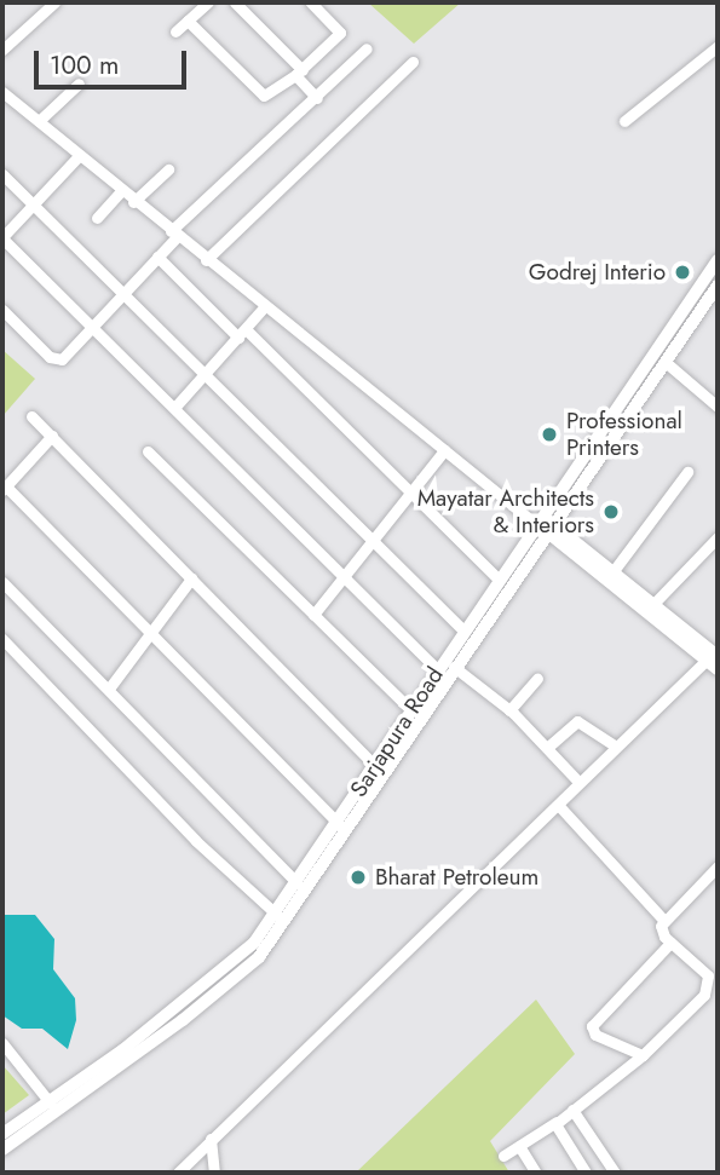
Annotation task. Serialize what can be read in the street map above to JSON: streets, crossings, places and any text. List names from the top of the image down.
{
  "streets": {
    "main road": ["Sarjapura Road"]
  },
  "places": [
    "Godrej Interio",
    "Professional Printers",
    "Mayatar Architects & Interiors",
    "Bharat Petroleum"
  ],
  "scale_bar": "100 m"
}
